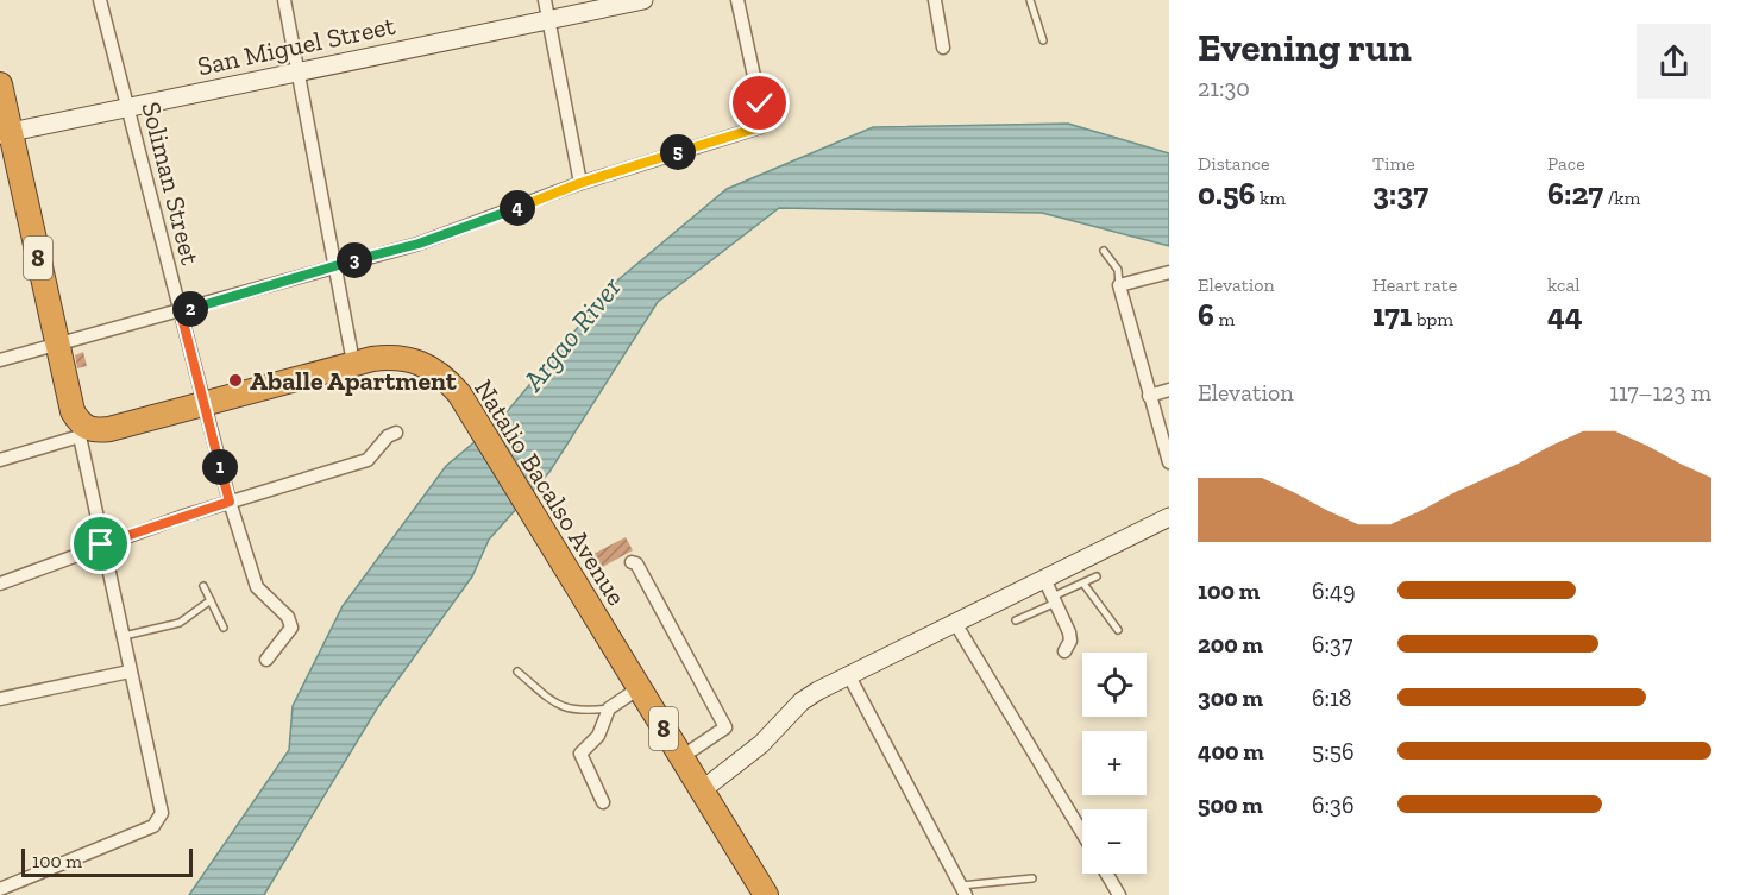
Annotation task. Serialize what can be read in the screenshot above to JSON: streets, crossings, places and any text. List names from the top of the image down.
{
  "streets": {
    "highway": ["8", "Natalio Bacalso Avenue"],
    "main road": ["San Miguel Street"],
    "street": ["Soliman Street"]
  },
  "crossings": [
    ["San Miguel Street", "Soliman Street"],
    ["San Miguel Street", "8"],
    ["Soliman Street", "Natalio Bacalso Avenue"],
    ["8", "Natalio Bacalso Avenue"]
  ],
  "water": ["Argao River"],
  "places": ["Aballe Apartment"],
  "scale_bar": "100 m",
  "page": {
    "heading": ["Evening run", "21:30"],
    "stats": [
      ["Distance", "0.56 km"],
      ["Time", "3:37"],
      ["Pace", "6:27 /km"],
      ["Elevation", "6 m"],
      ["Heart rate", "171 bpm"],
      ["kcal", "44"]
    ],
    "pins": [
      "5",
      "4",
      "3",
      "2",
      "1"
    ],
    "chart": ["Elevation", "117–123 m"],
    "list": [
      {
        "name": "100 m",
        "note": "6:49"
      },
      {
        "name": "200 m",
        "note": "6:37"
      },
      {
        "name": "300 m",
        "note": "6:18"
      },
      {
        "name": "400 m",
        "note": "5:56"
      },
      {
        "name": "500 m",
        "note": "6:36"
      }
    ],
    "map_buttons": ["+", "−"],
    "scale": "100 m"
  }
}
